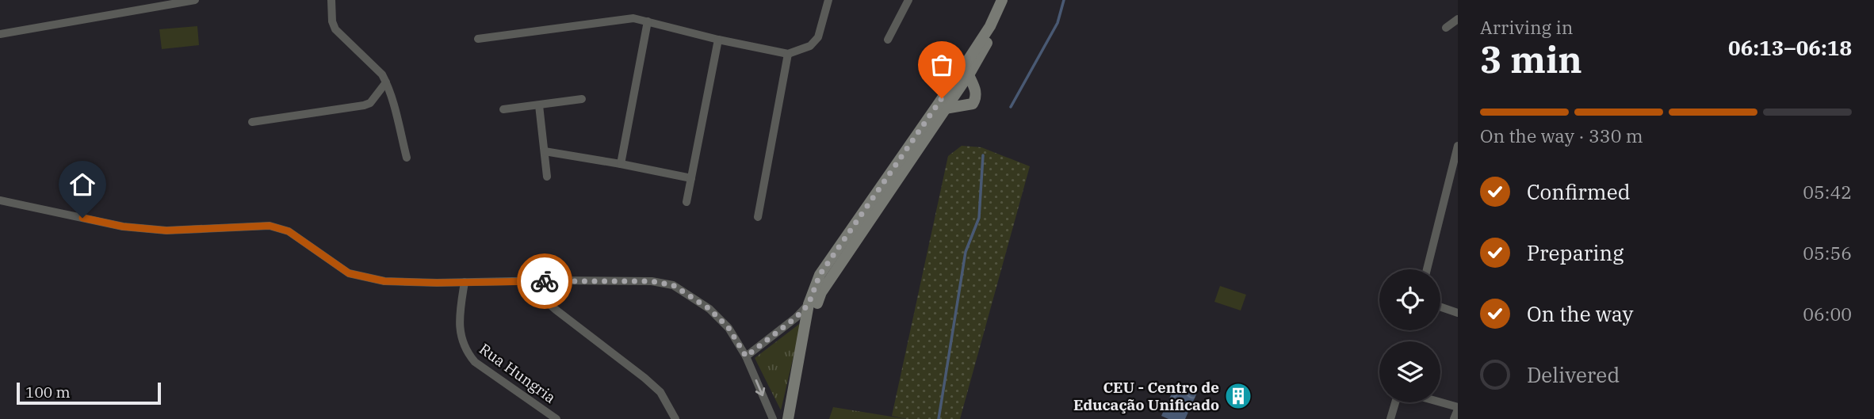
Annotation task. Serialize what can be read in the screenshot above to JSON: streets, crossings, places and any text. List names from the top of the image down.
{
  "streets": {
    "street": ["Rua Hungria"]
  },
  "places": {
    "building": ["CEU - Centro de Educação Unificado"]
  },
  "scale_bar": "100 m",
  "page": {
    "heading": ["3 min", "Arriving in", "06:13–06:18"],
    "bar": "On the way · 330 m",
    "list": [
      ["Confirmed", "05:42"],
      ["Preparing", "05:56"],
      ["On the way", "06:00"],
      "Delivered"
    ],
    "scale": "100 m"
  }
}
